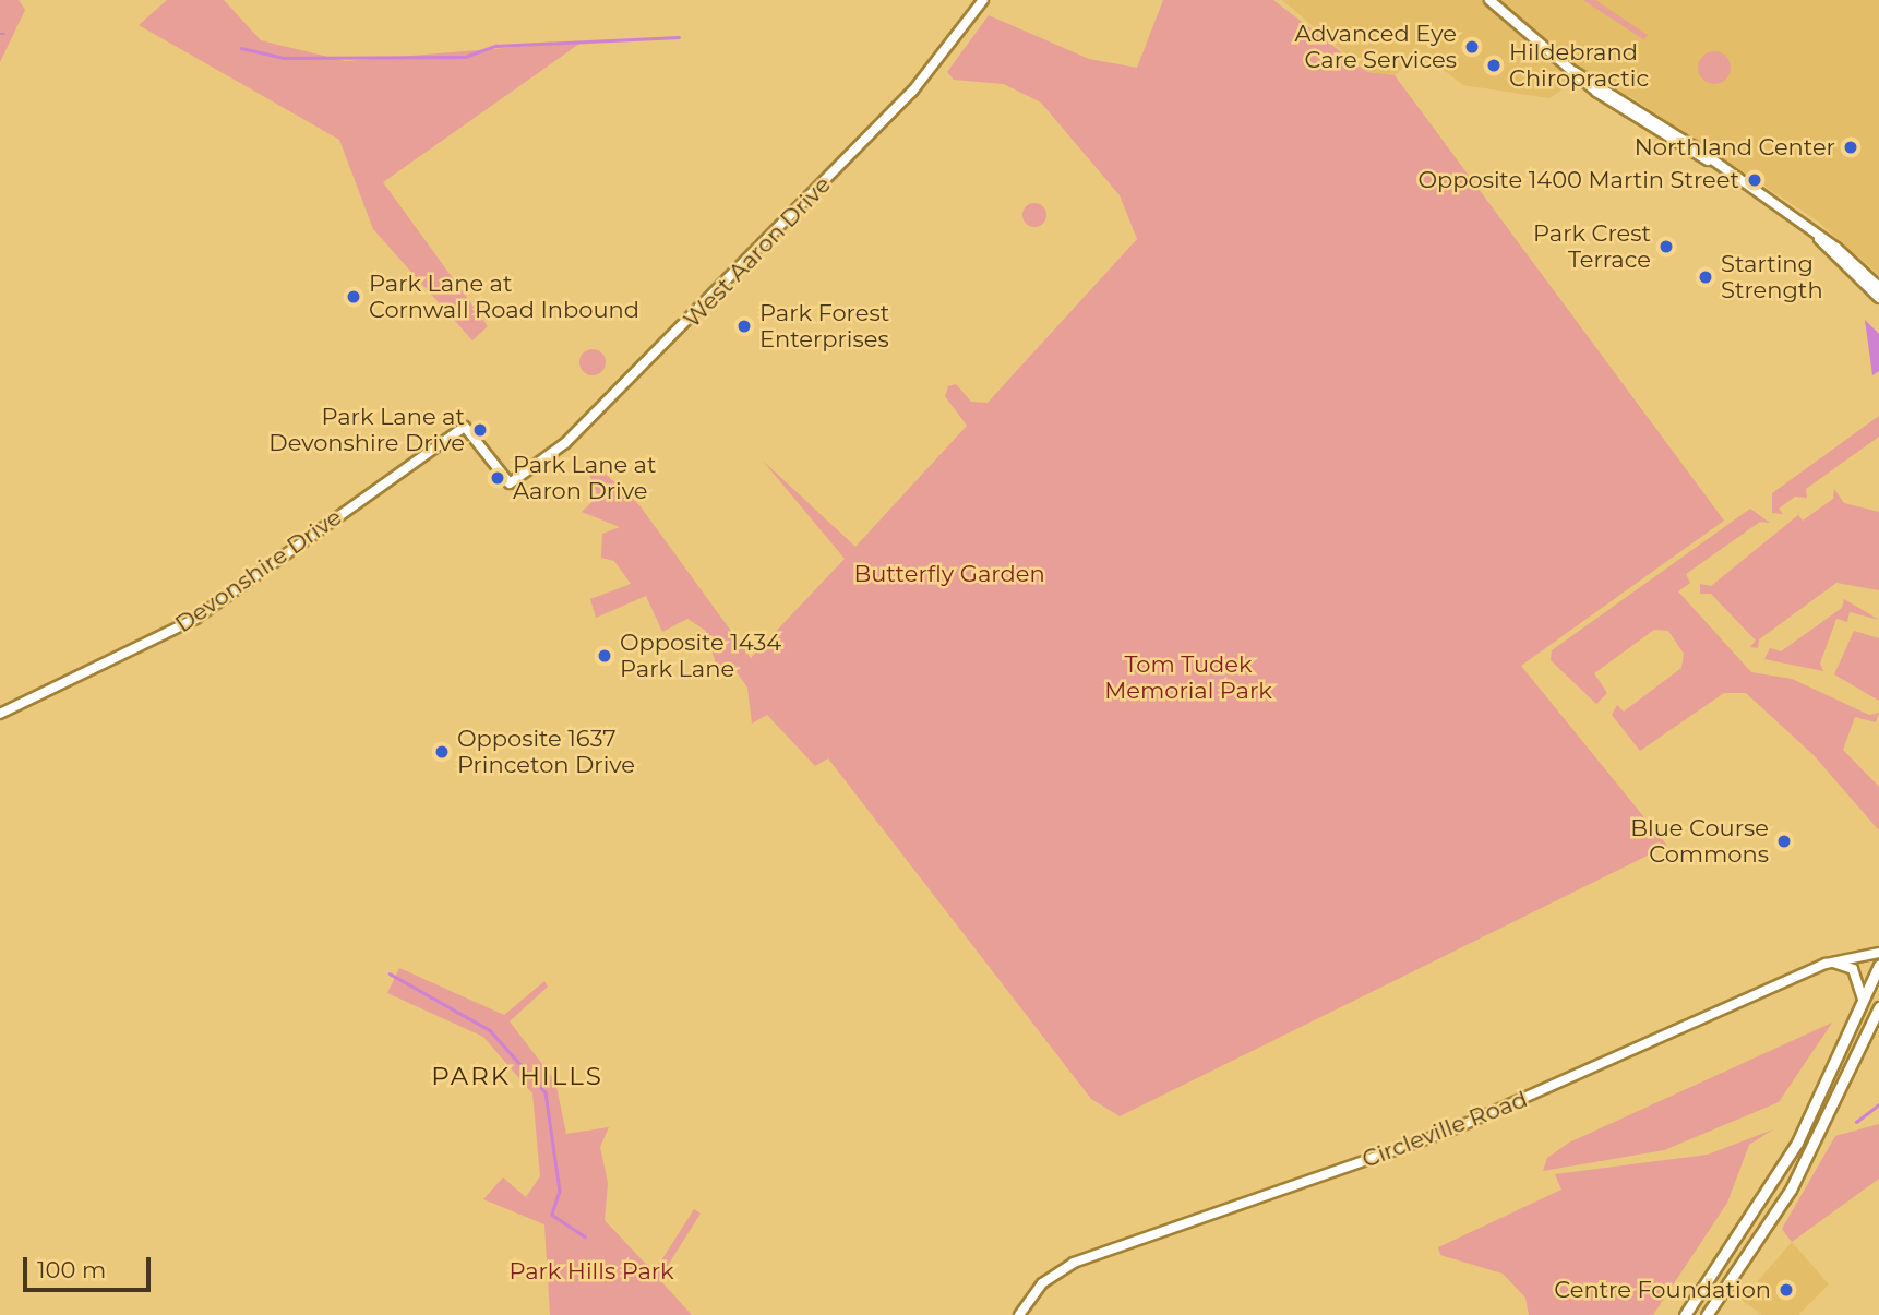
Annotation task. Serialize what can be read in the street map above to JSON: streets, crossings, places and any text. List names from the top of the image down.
{
  "streets": {
    "street": ["West Aaron Drive", "Devonshire Drive", "Circleville Road"]
  },
  "crossings": [
    ["West Aaron Drive", "Devonshire Drive"]
  ],
  "districts": ["PARK HILLS"],
  "parks": ["Butterfly Garden", "Tom Tudek Memorial Park", "Park Hills Park"],
  "places": [
    "Advanced Eye Care Services",
    "Hildebrand Chiropractic",
    "Northland Center",
    "Opposite 1400 Martin Street",
    "Park Crest Terrace",
    "Starting Strength",
    "Park Lane at Cornwall Road Inbound",
    "Park Forest Enterprises",
    "Park Lane at Devonshire Drive",
    "Park Lane at Aaron Drive",
    "Opposite 1434 Park Lane",
    "Opposite 1637 Princeton Drive",
    "Blue Course Commons",
    "Centre Foundation"
  ],
  "scale_bar": "100 m"
}
